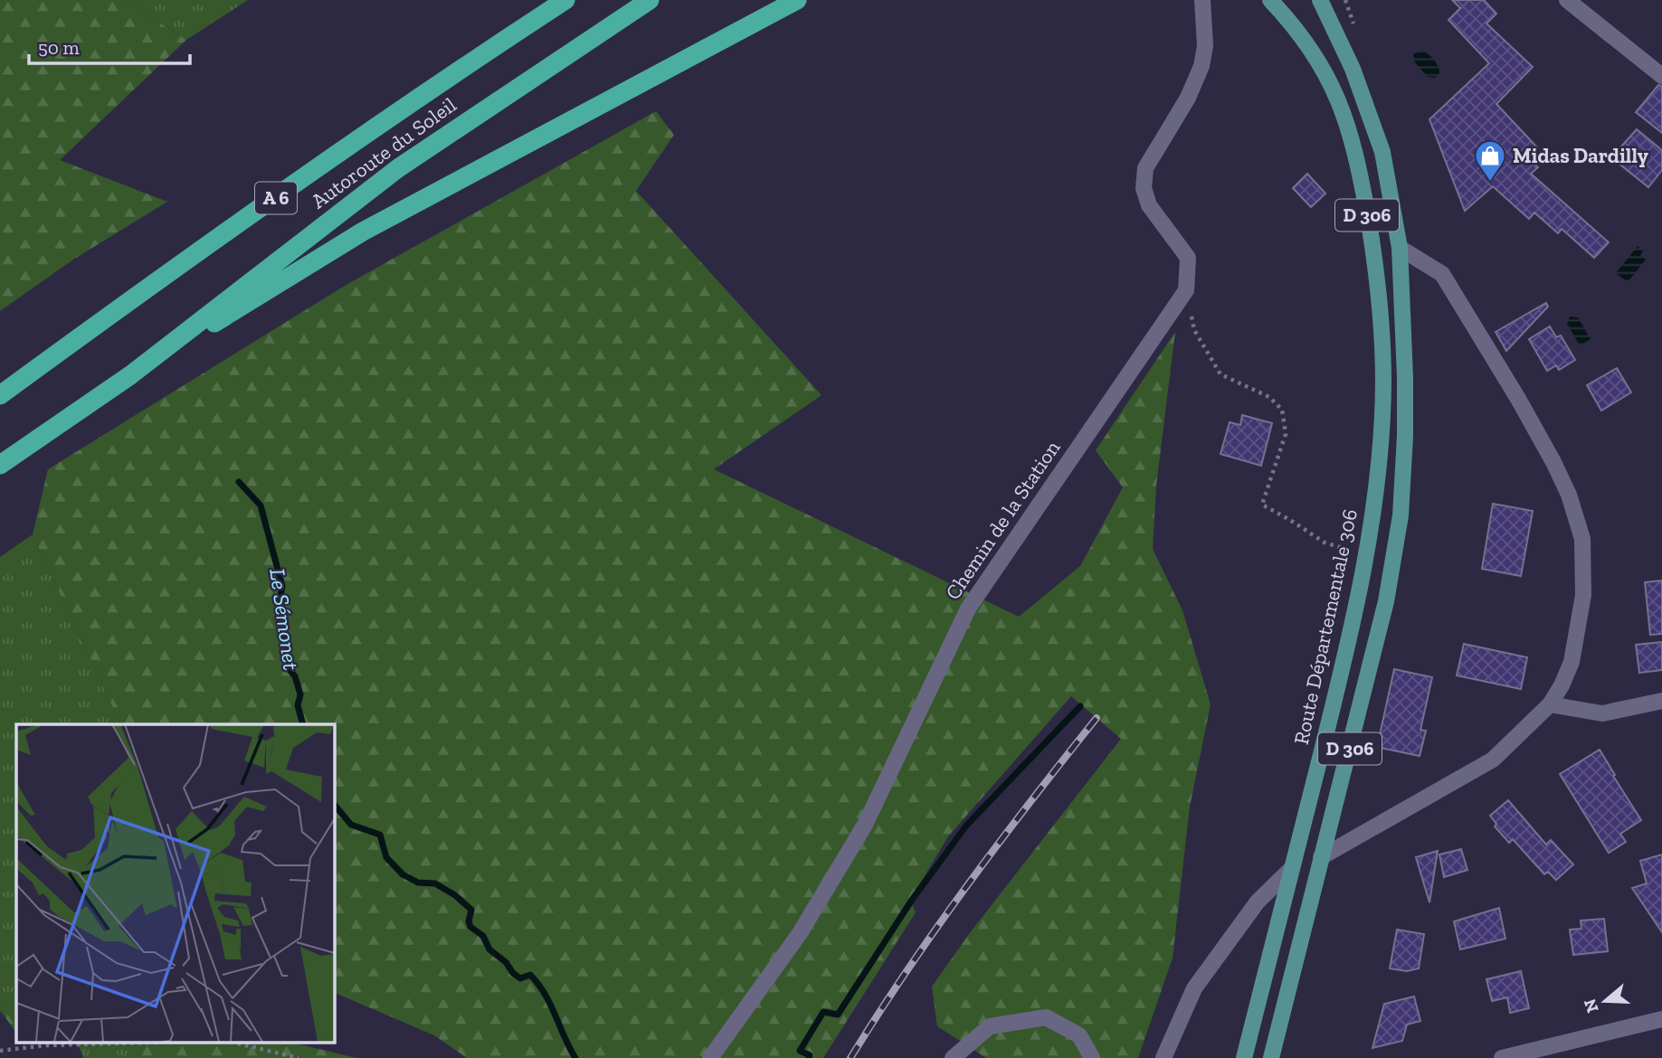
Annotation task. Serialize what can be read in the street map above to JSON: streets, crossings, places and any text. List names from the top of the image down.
{
  "streets": {
    "highway": ["Autoroute du Soleil", "A 6"],
    "main road": ["D 306", "Route Départementale 306"],
    "street": ["Chemin de la Station"]
  },
  "water": ["Le Sémonet"],
  "places": {
    "shop": ["Midas Dardilly"]
  },
  "scale_bar": "50 m",
  "north": "left"
}
